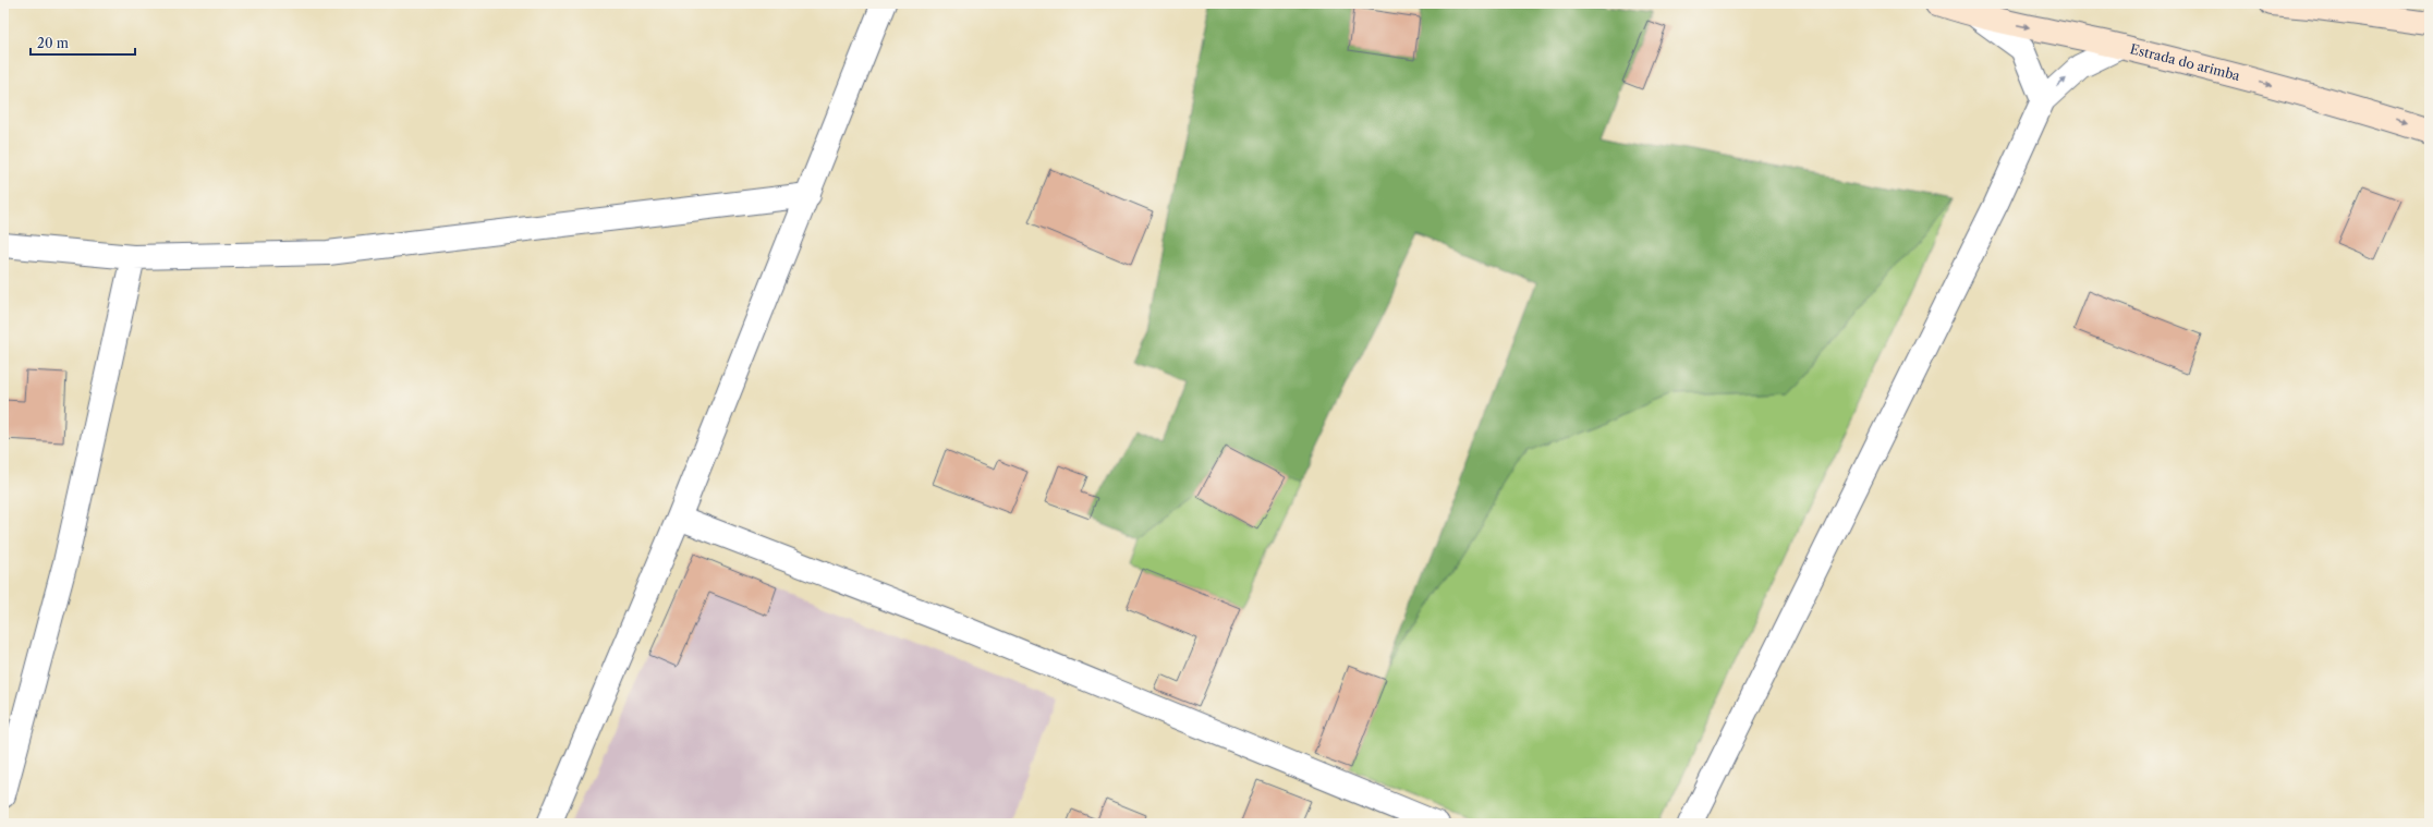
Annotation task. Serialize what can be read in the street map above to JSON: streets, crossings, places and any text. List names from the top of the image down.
{
  "streets": {
    "main road": ["Estrada do arimba"]
  },
  "scale_bar": "20 m"
}
